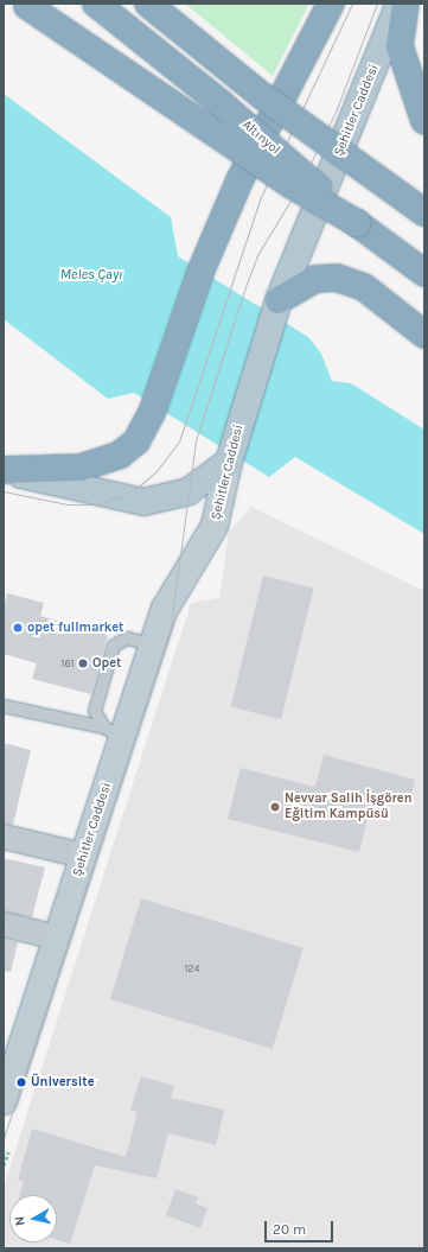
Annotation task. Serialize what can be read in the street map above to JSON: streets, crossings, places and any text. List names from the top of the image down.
{
  "streets": {
    "highway": ["Altınyol"],
    "main road": ["Şehitler Caddesi"]
  },
  "water": ["Meles Çayı"],
  "places": [
    "opet fullmarket",
    "Opet",
    "Nevvar Salih İşgören Eğitim Kampüsü",
    "Üniversite"
  ],
  "house_numbers": ["161", "124"],
  "scale_bar": "20 m",
  "north": "left"
}
